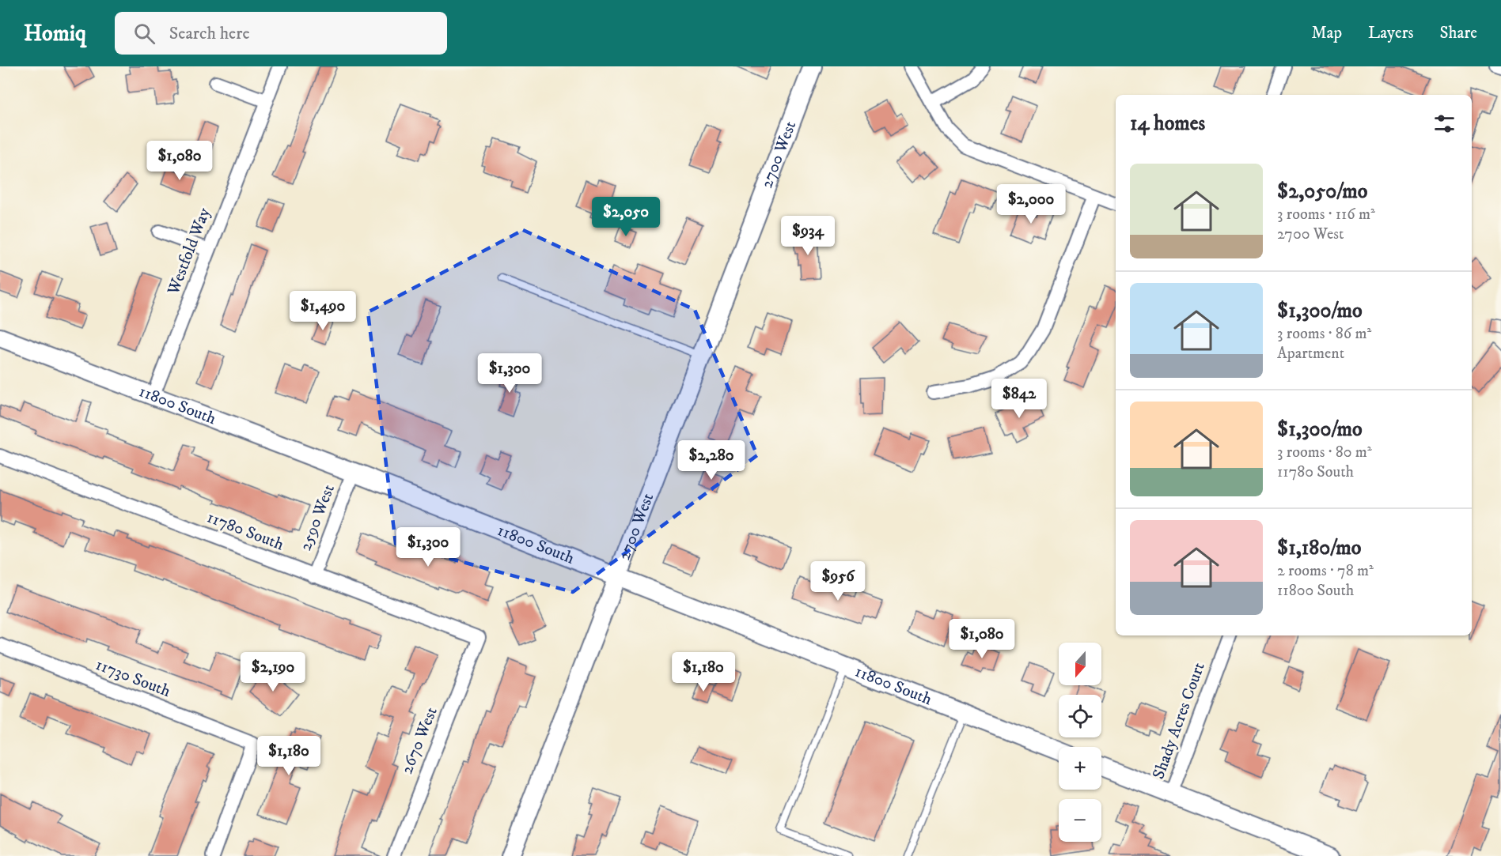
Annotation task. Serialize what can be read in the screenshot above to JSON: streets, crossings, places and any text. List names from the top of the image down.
{
  "streets": {
    "main road": ["2700 West", "11800 South"],
    "street": [
      "Westfold Way",
      "2590 West",
      "11780 South",
      "11730 South",
      "Shady Acres Court",
      "2670 West"
    ]
  },
  "crossings": [
    ["2700 West", "11800 South"],
    ["Westfold Way", "11800 South"],
    ["11800 South", "2590 West"],
    ["2590 West", "11780 South"],
    ["11780 South", "2670 West"]
  ],
  "north": "bottom",
  "page": {
    "header": "Homiq",
    "search": "Search here",
    "nav": ["Map", "Layers", "Share"],
    "heading": "14 homes",
    "price": [
      "$1,080",
      "$2,000",
      "$2,050",
      "$934",
      "$1,490",
      "$1,300",
      "$842",
      "$2,280",
      "$1,300",
      "$956",
      "$1,080",
      "$2,190",
      "$1,180",
      "$1,180"
    ],
    "list": [
      {
        "name": "$2,050/mo",
        "note": "3 rooms · 116 m² · 2700 West"
      },
      {
        "name": "$1,300/mo",
        "note": "3 rooms · 86 m² · Apartment"
      },
      {
        "name": "$1,300/mo",
        "note": "3 rooms · 80 m² · 11780 South"
      },
      {
        "name": "$1,180/mo",
        "note": "2 rooms · 78 m² · 11800 South"
      }
    ],
    "map_buttons": ["+", "−"]
  }
}
